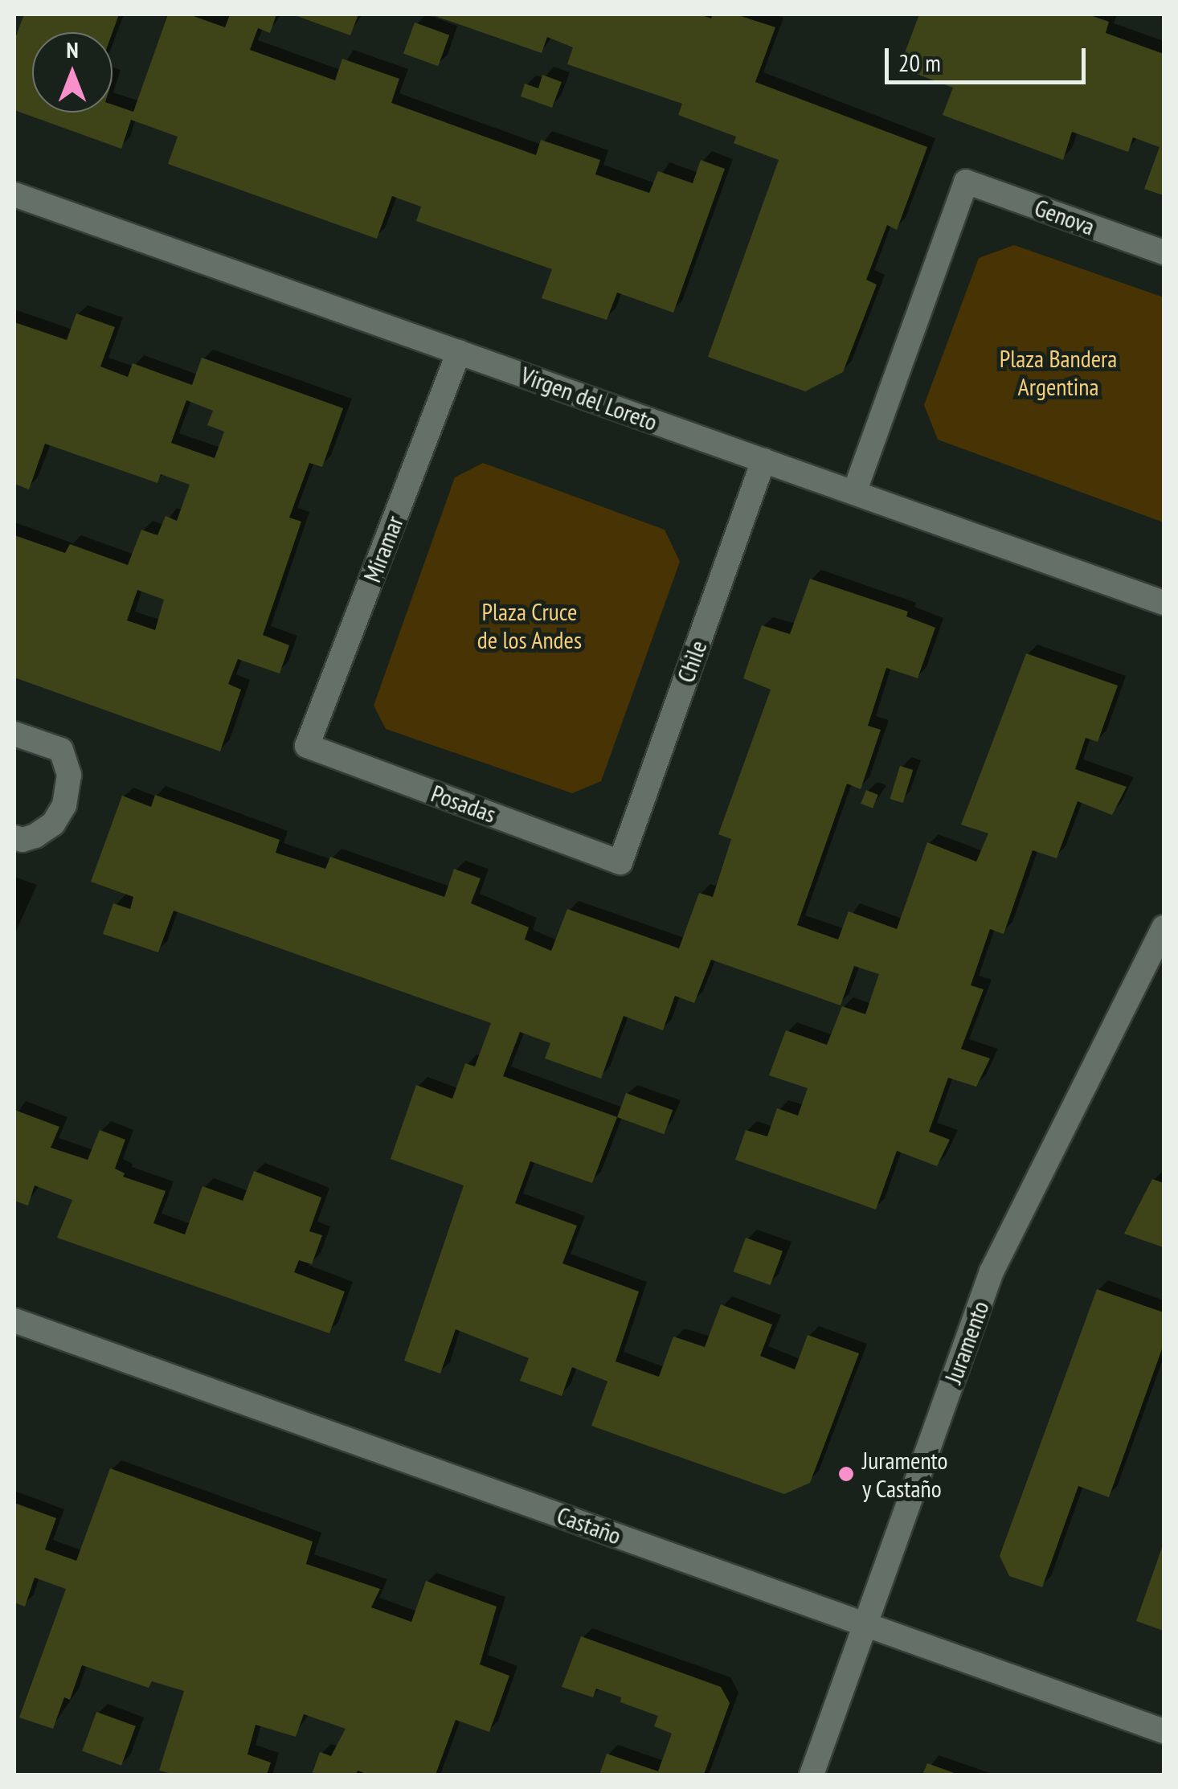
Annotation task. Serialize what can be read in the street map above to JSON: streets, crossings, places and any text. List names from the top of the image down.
{
  "streets": {
    "street": [
      "Genova",
      "Virgen del Loreto",
      "Miramar",
      "Chile",
      "Posadas",
      "Juramento",
      "Castaño"
    ]
  },
  "crossings": [
    ["Genova", "Virgen del Loreto"],
    ["Virgen del Loreto", "Miramar"],
    ["Virgen del Loreto", "Chile"],
    ["Miramar", "Posadas"],
    ["Chile", "Posadas"],
    ["Juramento", "Castaño"]
  ],
  "parks": ["Plaza Bandera Argentina", "Plaza Cruce de los Andes"],
  "places": ["Juramento y Castaño"],
  "scale_bar": "20 m",
  "north": "top"
}
